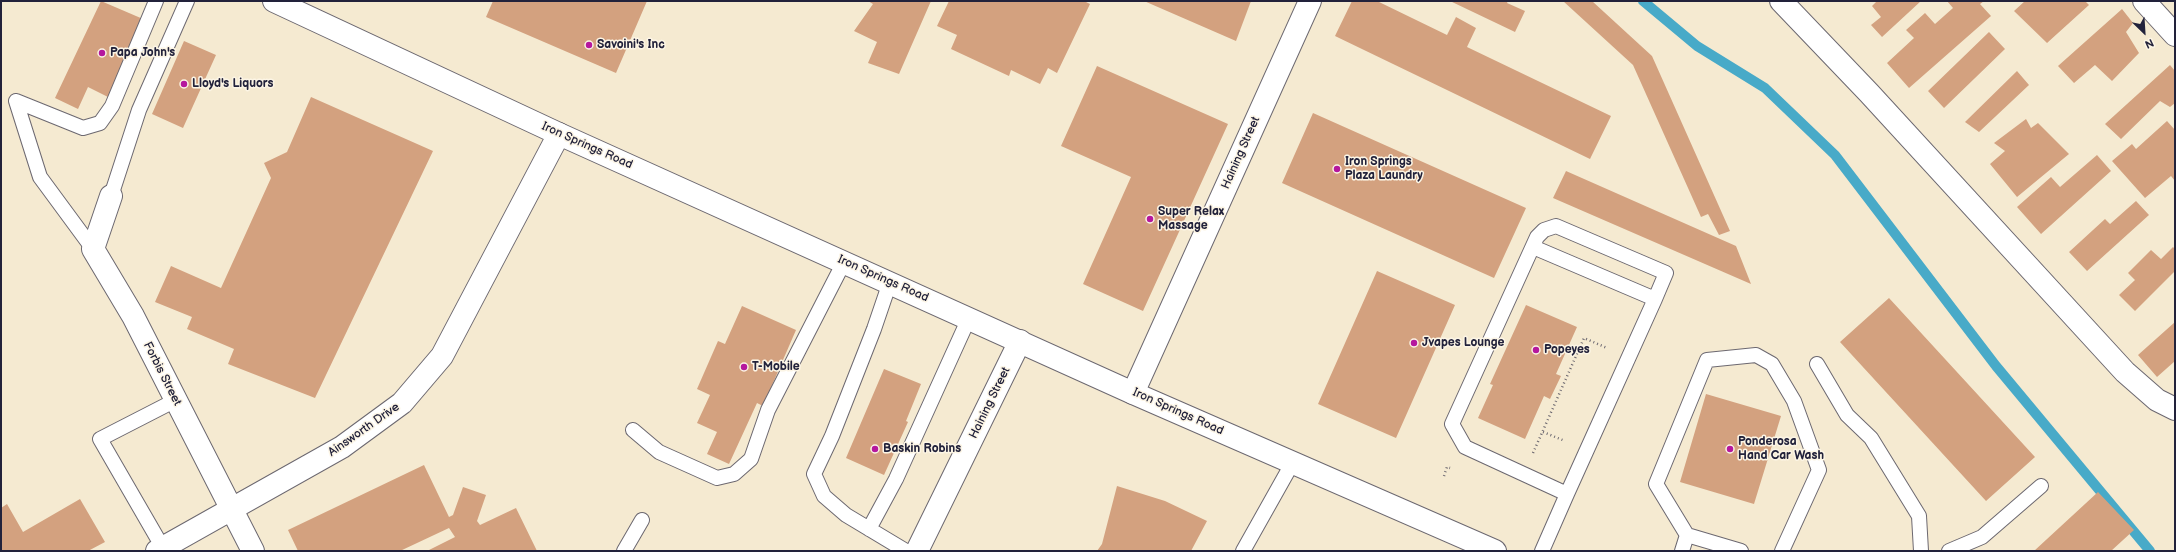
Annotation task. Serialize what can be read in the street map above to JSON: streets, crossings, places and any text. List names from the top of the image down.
{
  "streets": {
    "street": [
      "Iron Springs Road",
      "Haining Street",
      "Forbis Street",
      "Ainsworth Drive"
    ]
  },
  "crossings": [
    ["Iron Springs Road", "Haining Street"],
    ["Iron Springs Road", "Ainsworth Drive"],
    ["Forbis Street", "Ainsworth Drive"]
  ],
  "places": [
    "Savoini's Inc",
    "Papa John's",
    "Lloyd's Liquors",
    "Iron Springs Plaza Laundry",
    "Super Relax Massage",
    "Jvapes Lounge",
    "Popeyes",
    "T-Mobile",
    "Baskin Robins",
    "Ponderosa Hand Car Wash"
  ],
  "north": "bottom right"
}
